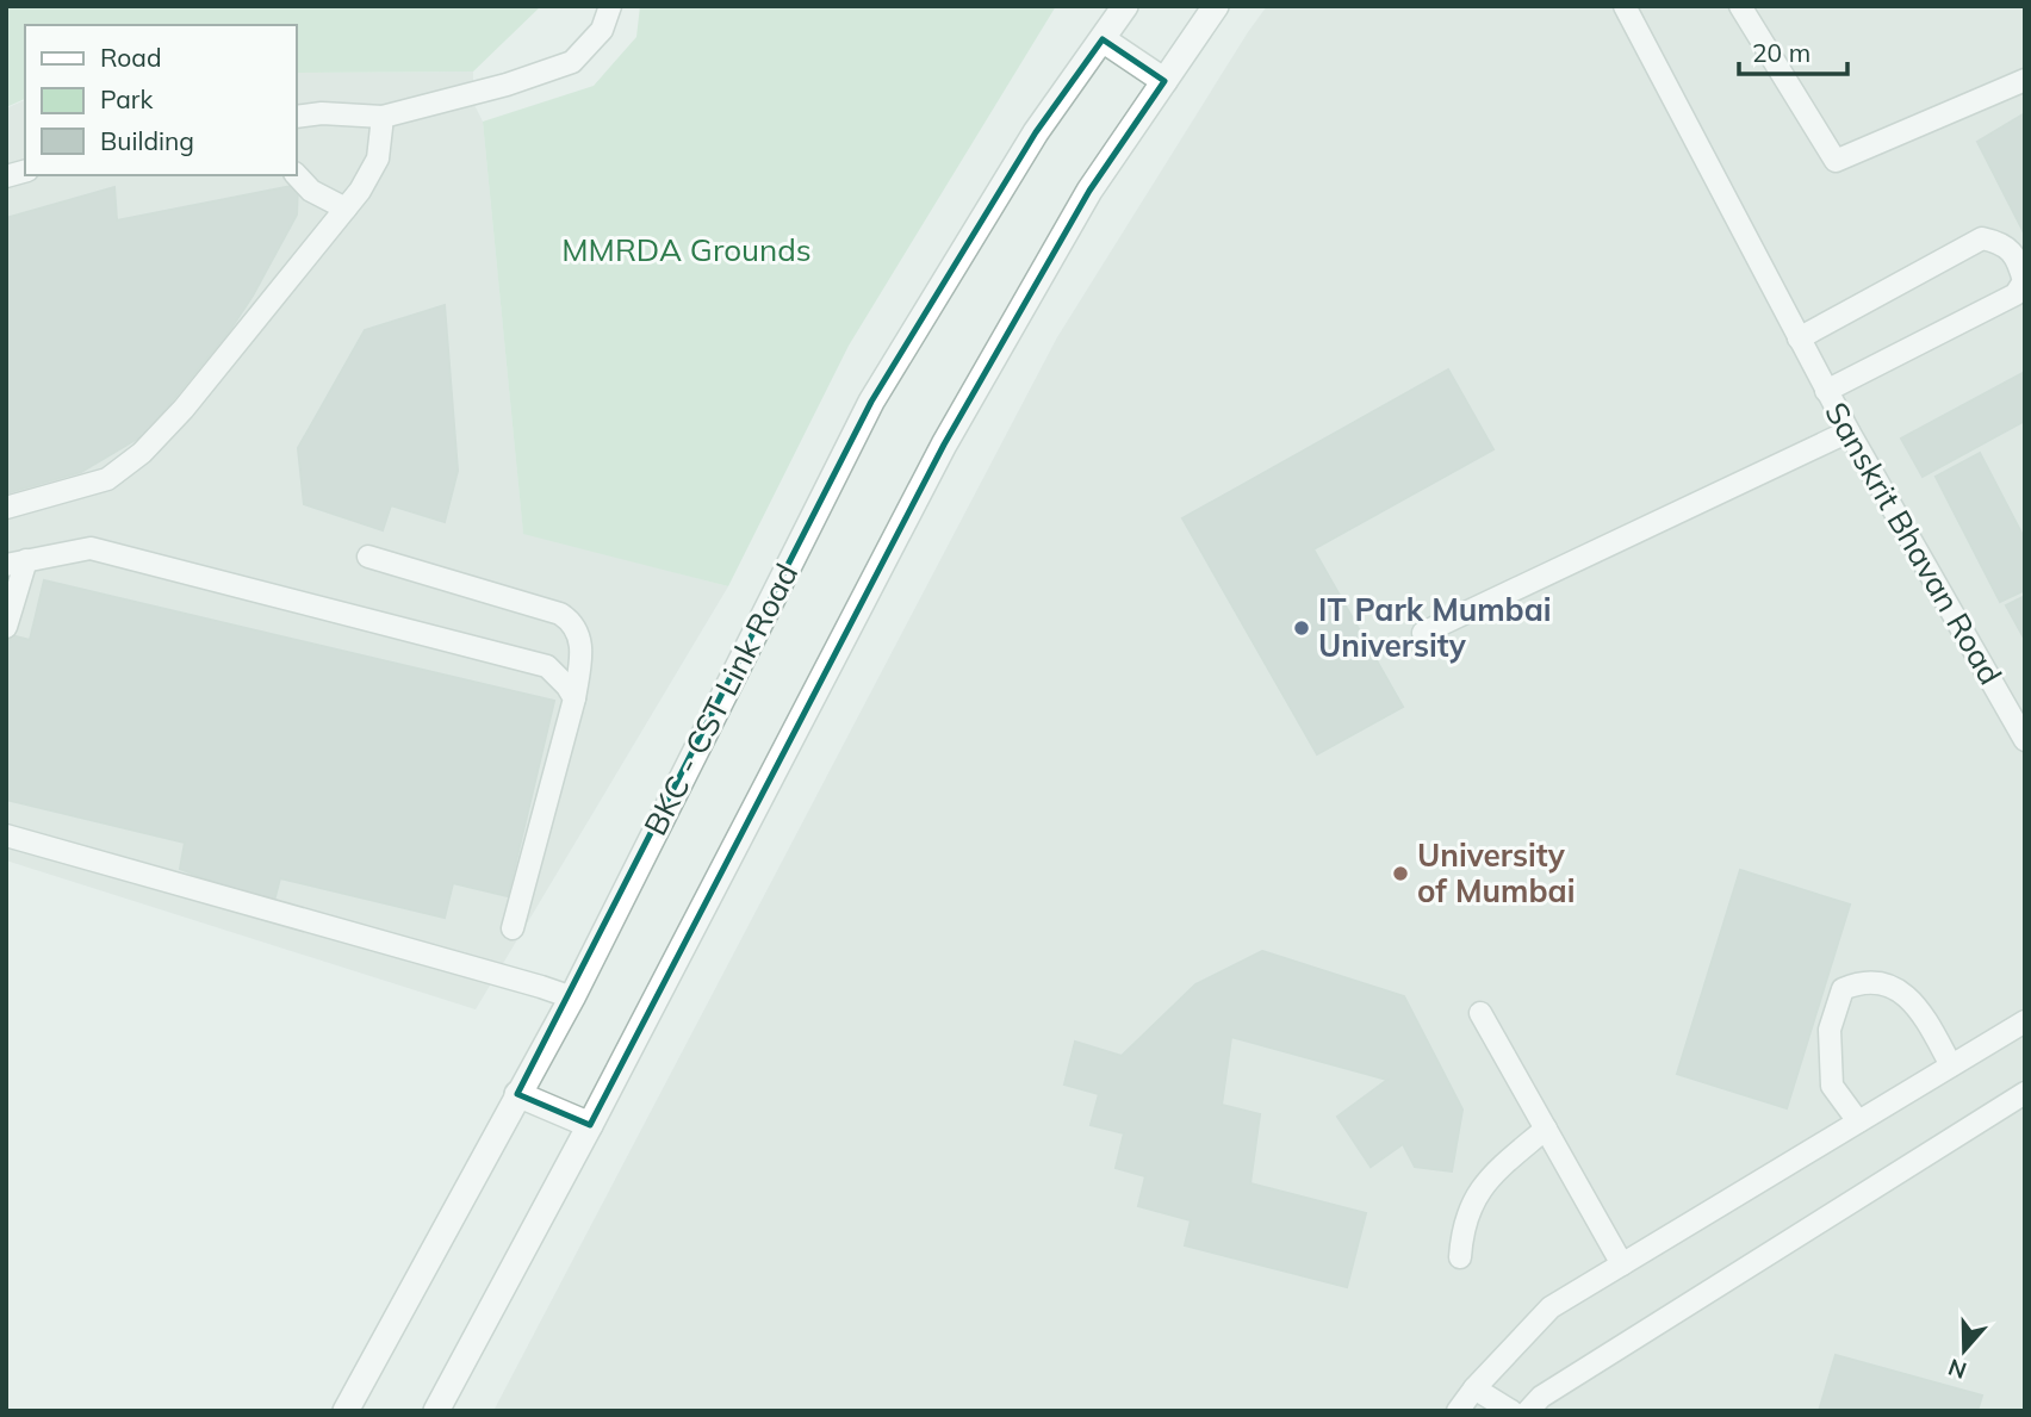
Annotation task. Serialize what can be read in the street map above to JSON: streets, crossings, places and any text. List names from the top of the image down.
{
  "streets": {
    "street": ["BKC - CST Link Road"],
    "lane": ["Sanskrit Bhavan Road"]
  },
  "parks": ["MMRDA Grounds"],
  "places": ["IT Park Mumbai University", "University of Mumbai"],
  "legend": ["Road", "Park", "Building"],
  "scale_bar": "20 m",
  "north": "bottom"
}
